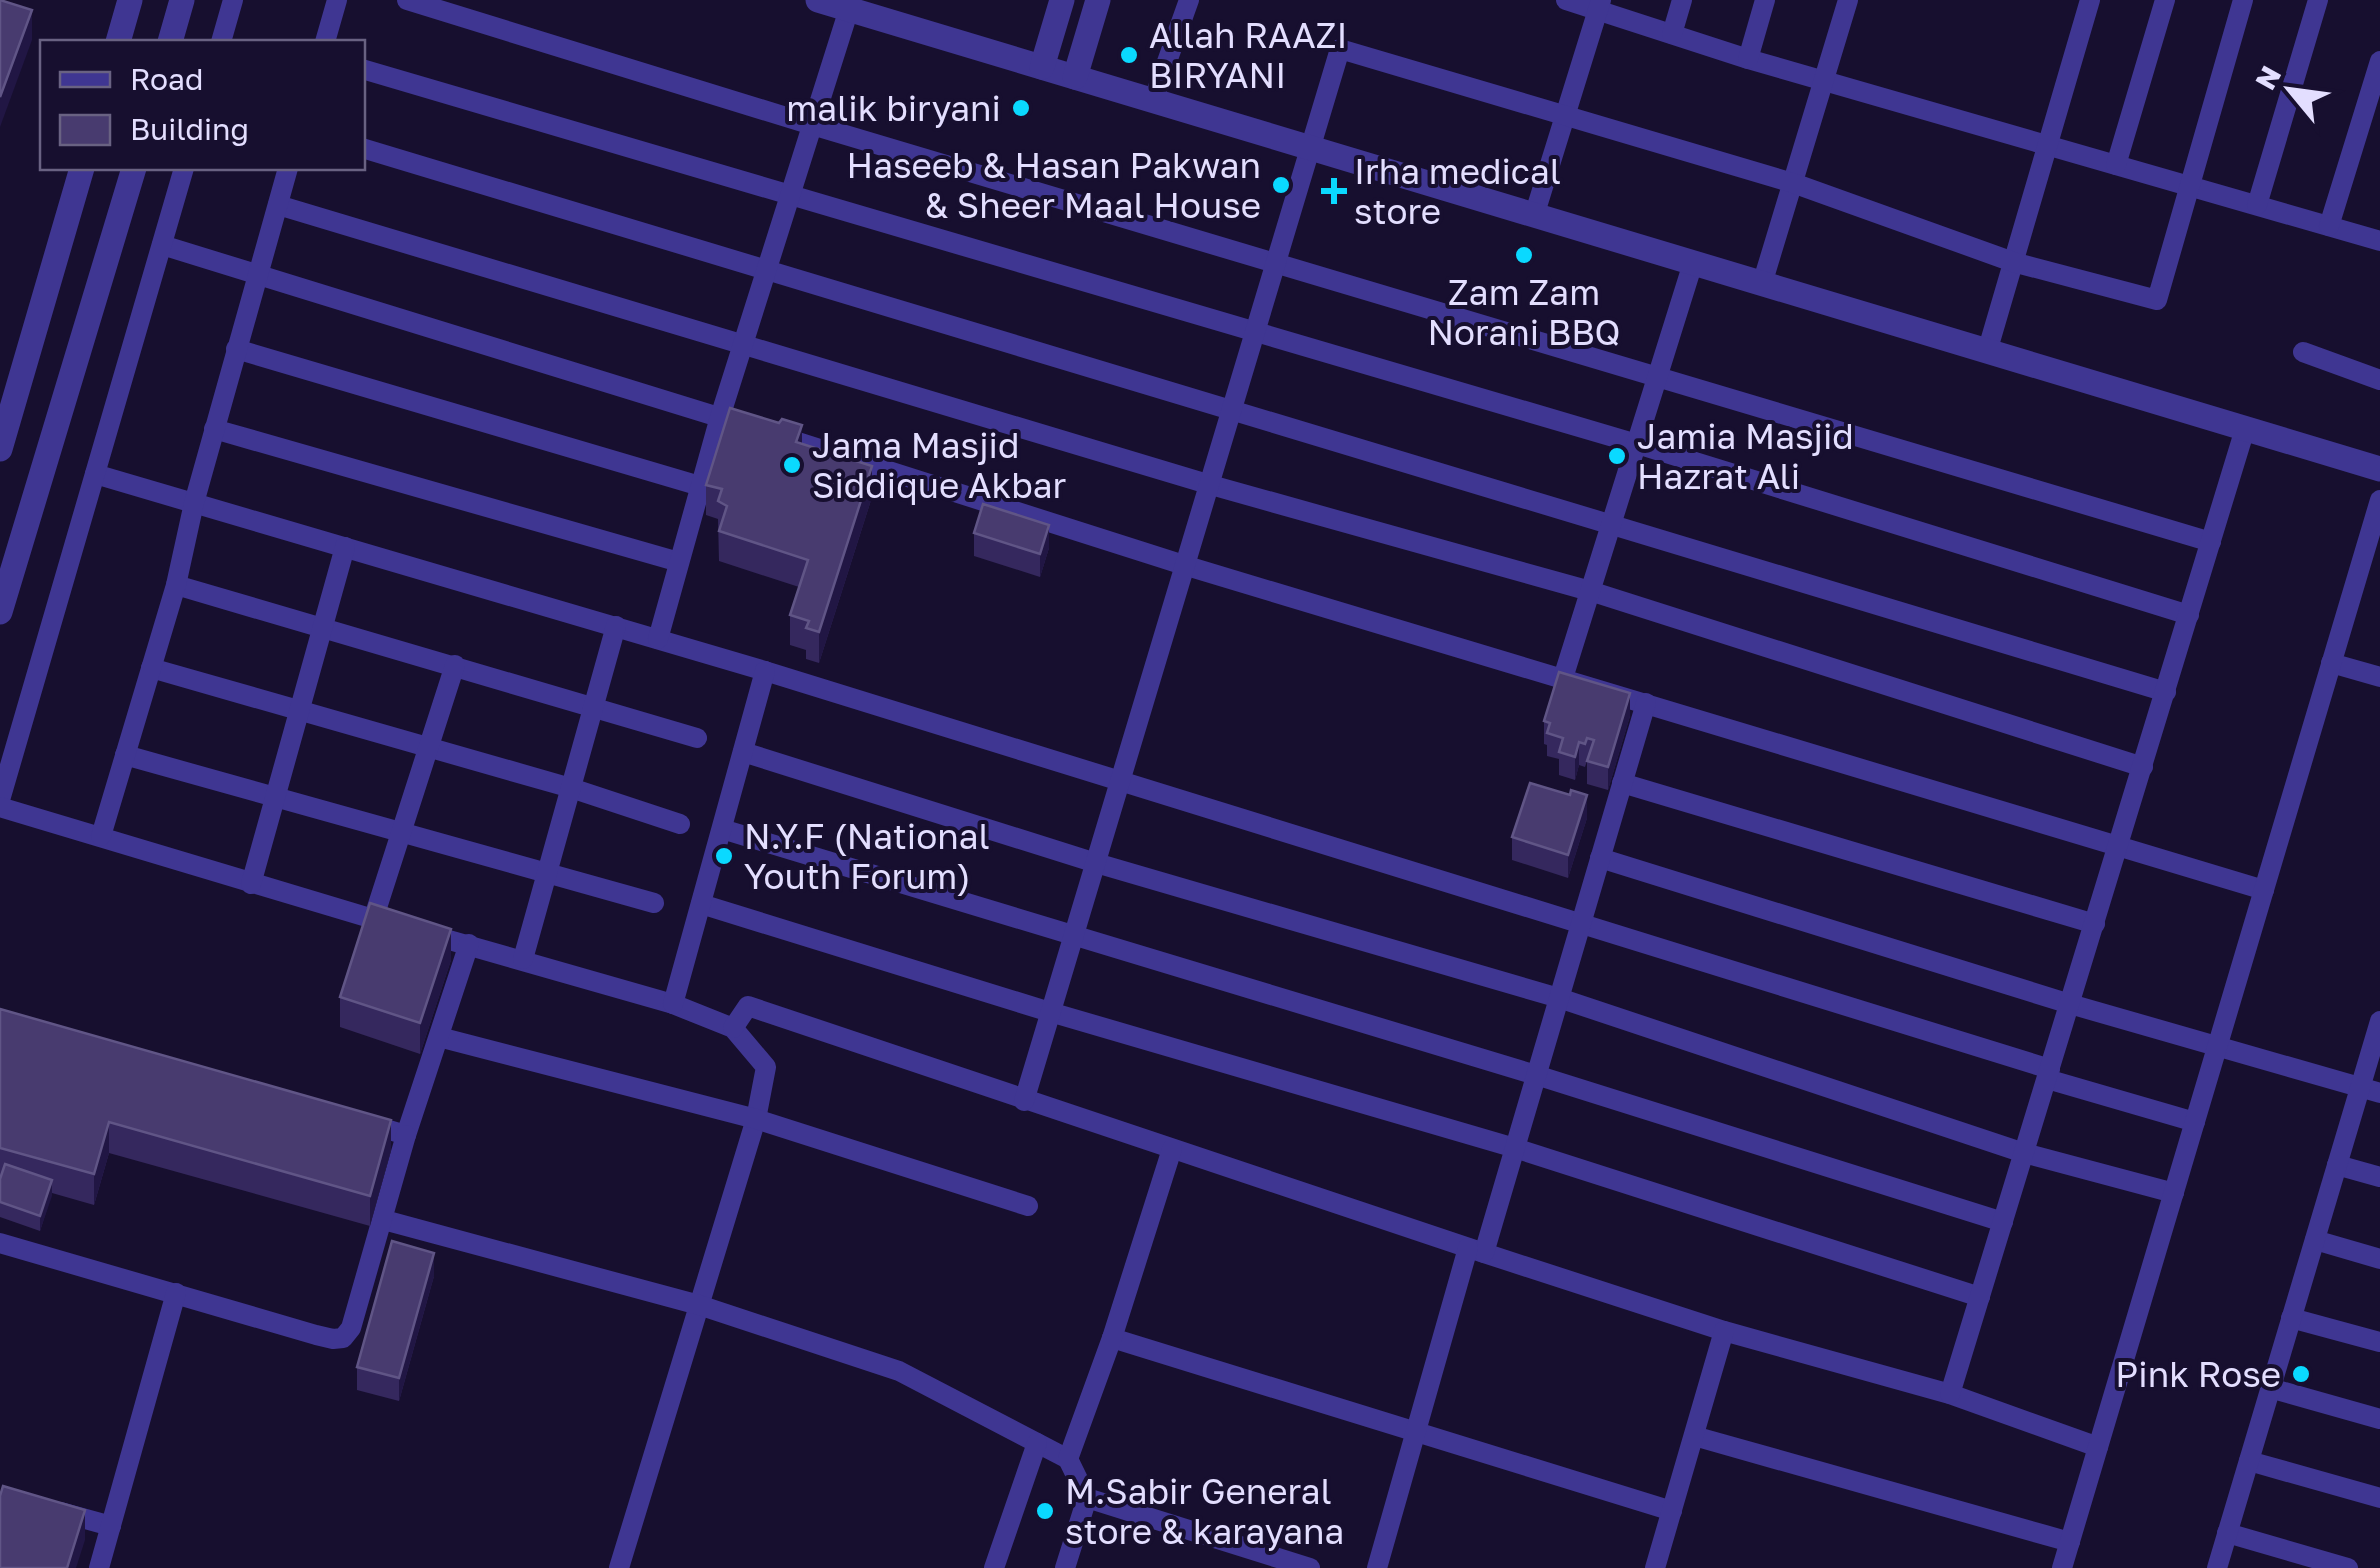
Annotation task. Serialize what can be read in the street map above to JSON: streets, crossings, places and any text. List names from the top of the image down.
{
  "places": {
    "other": [
      "Allah RAAZI BIRYANI",
      "malik biryani",
      "Haseeb & Hasan Pakwan & Sheer Maal House",
      "Zam Zam Norani BBQ",
      "Jamia Masjid Hazrat Ali",
      "Jama Masjid Siddique Akbar",
      "N.Y.F (National Youth Forum)",
      "Pink Rose",
      "M.Sabir General store & karayana"
    ],
    "health": ["Irha medical store"]
  },
  "legend": ["Road", "Building"],
  "north": "top left"
}
